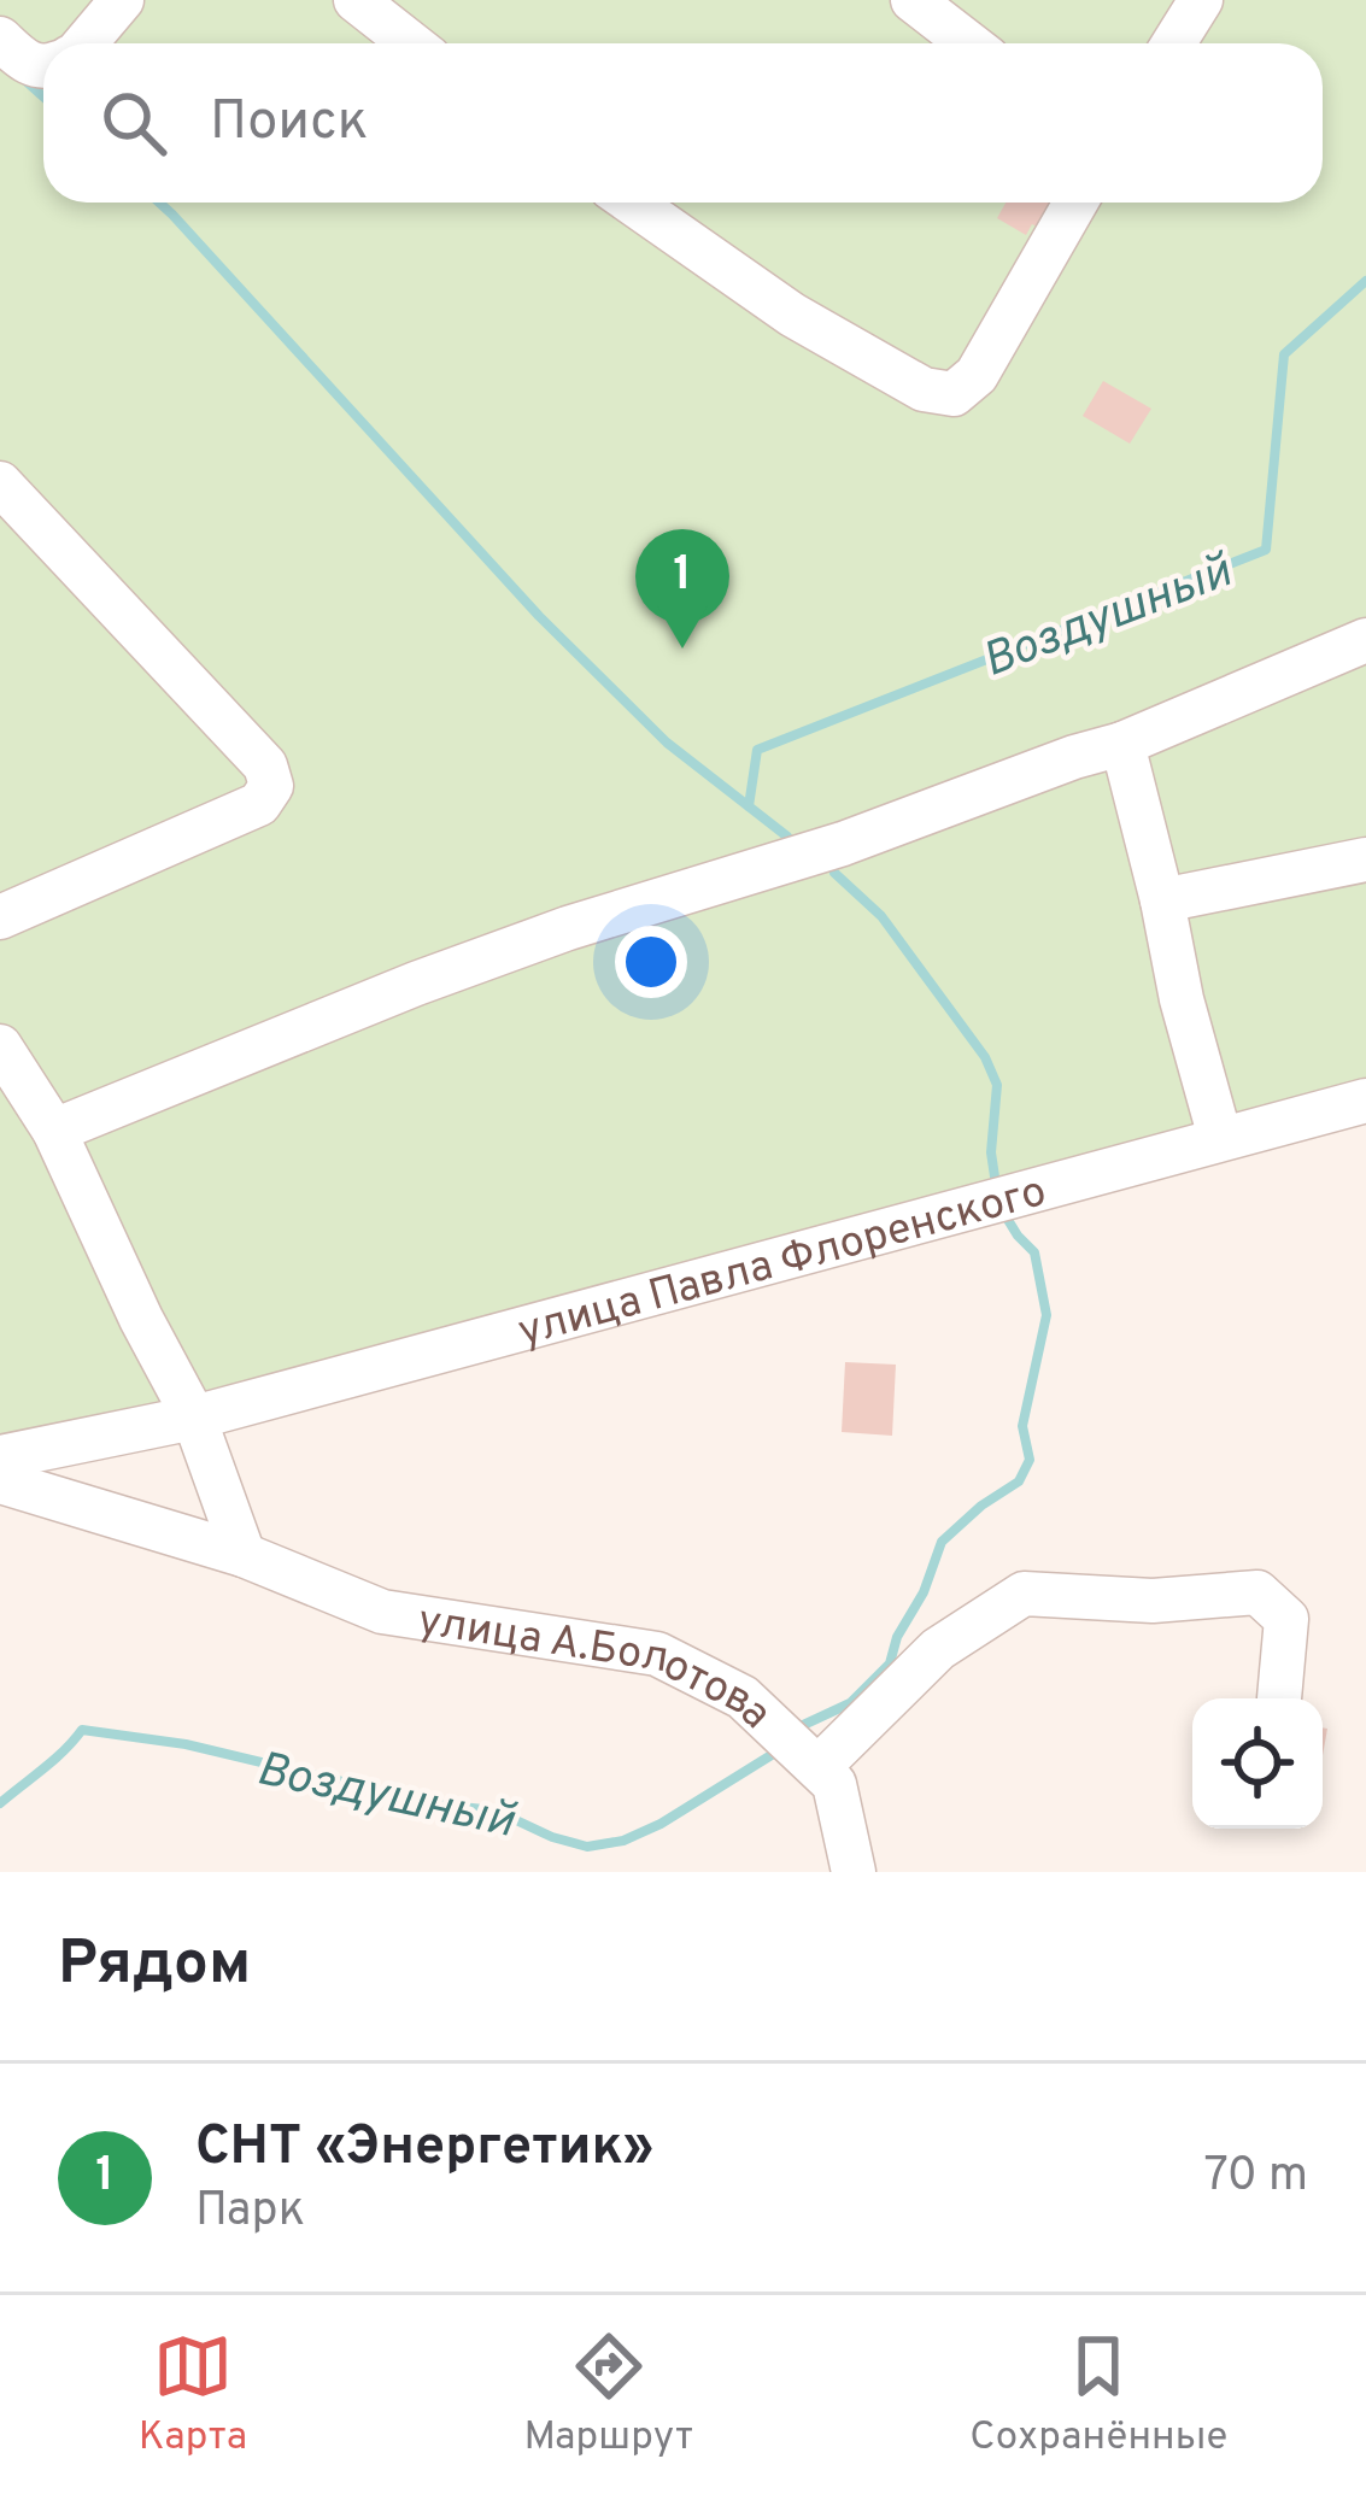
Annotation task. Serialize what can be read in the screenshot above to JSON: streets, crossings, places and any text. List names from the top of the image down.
{
  "streets": {
    "street": ["улица Павла Флоренского", "улица А.Болотова"]
  },
  "water": ["Воздушный"],
  "page": {
    "search": "Поиск",
    "pins": "1",
    "heading": "Рядом",
    "list": [
      {
        "mark": "1",
        "name": "СНТ «Энергетик»",
        "note": "Парк",
        "value": "70 m"
      }
    ],
    "nav": ["Карта", "Маршрут", "Сохранённые"]
  }
}
